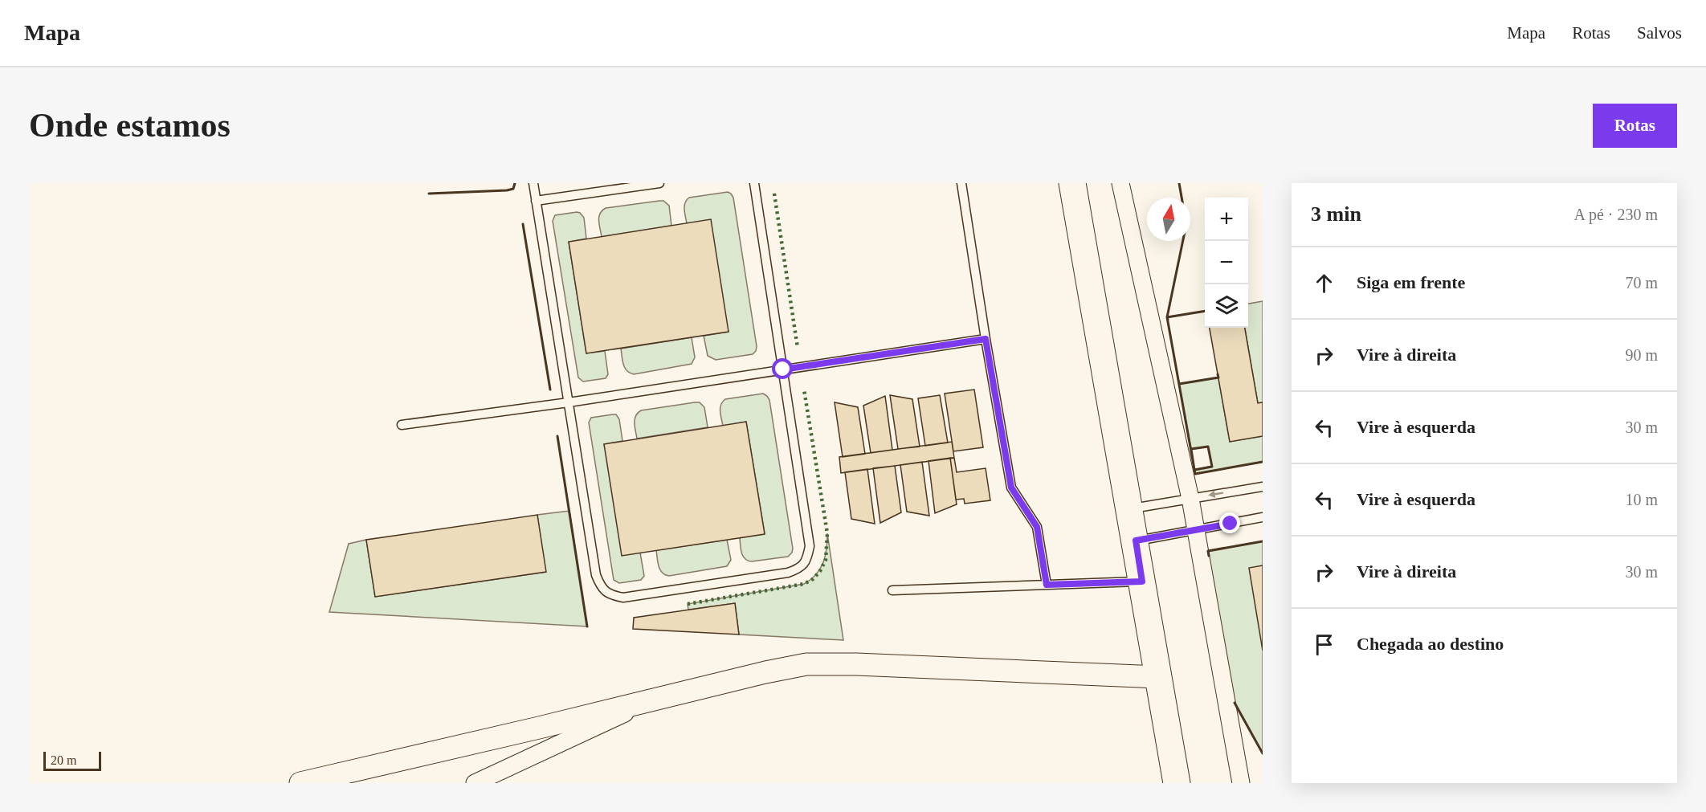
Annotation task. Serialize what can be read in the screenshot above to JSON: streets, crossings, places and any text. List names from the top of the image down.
{
  "scale_bar": "20 m",
  "north": "top",
  "page": {
    "header": "Mapa",
    "nav": ["Mapa", "Rotas", "Salvos"],
    "buttons": "Rotas",
    "title": "Onde estamos",
    "heading": ["3 min", "A pé · 230 m"],
    "map_buttons": ["+", "−"],
    "list": [
      ["Siga em frente", "70 m"],
      ["Vire à direita", "90 m"],
      ["Vire à esquerda", "30 m"],
      ["Vire à esquerda", "10 m"],
      ["Vire à direita", "30 m"],
      "Chegada ao destino"
    ],
    "scale": "20 m"
  }
}
